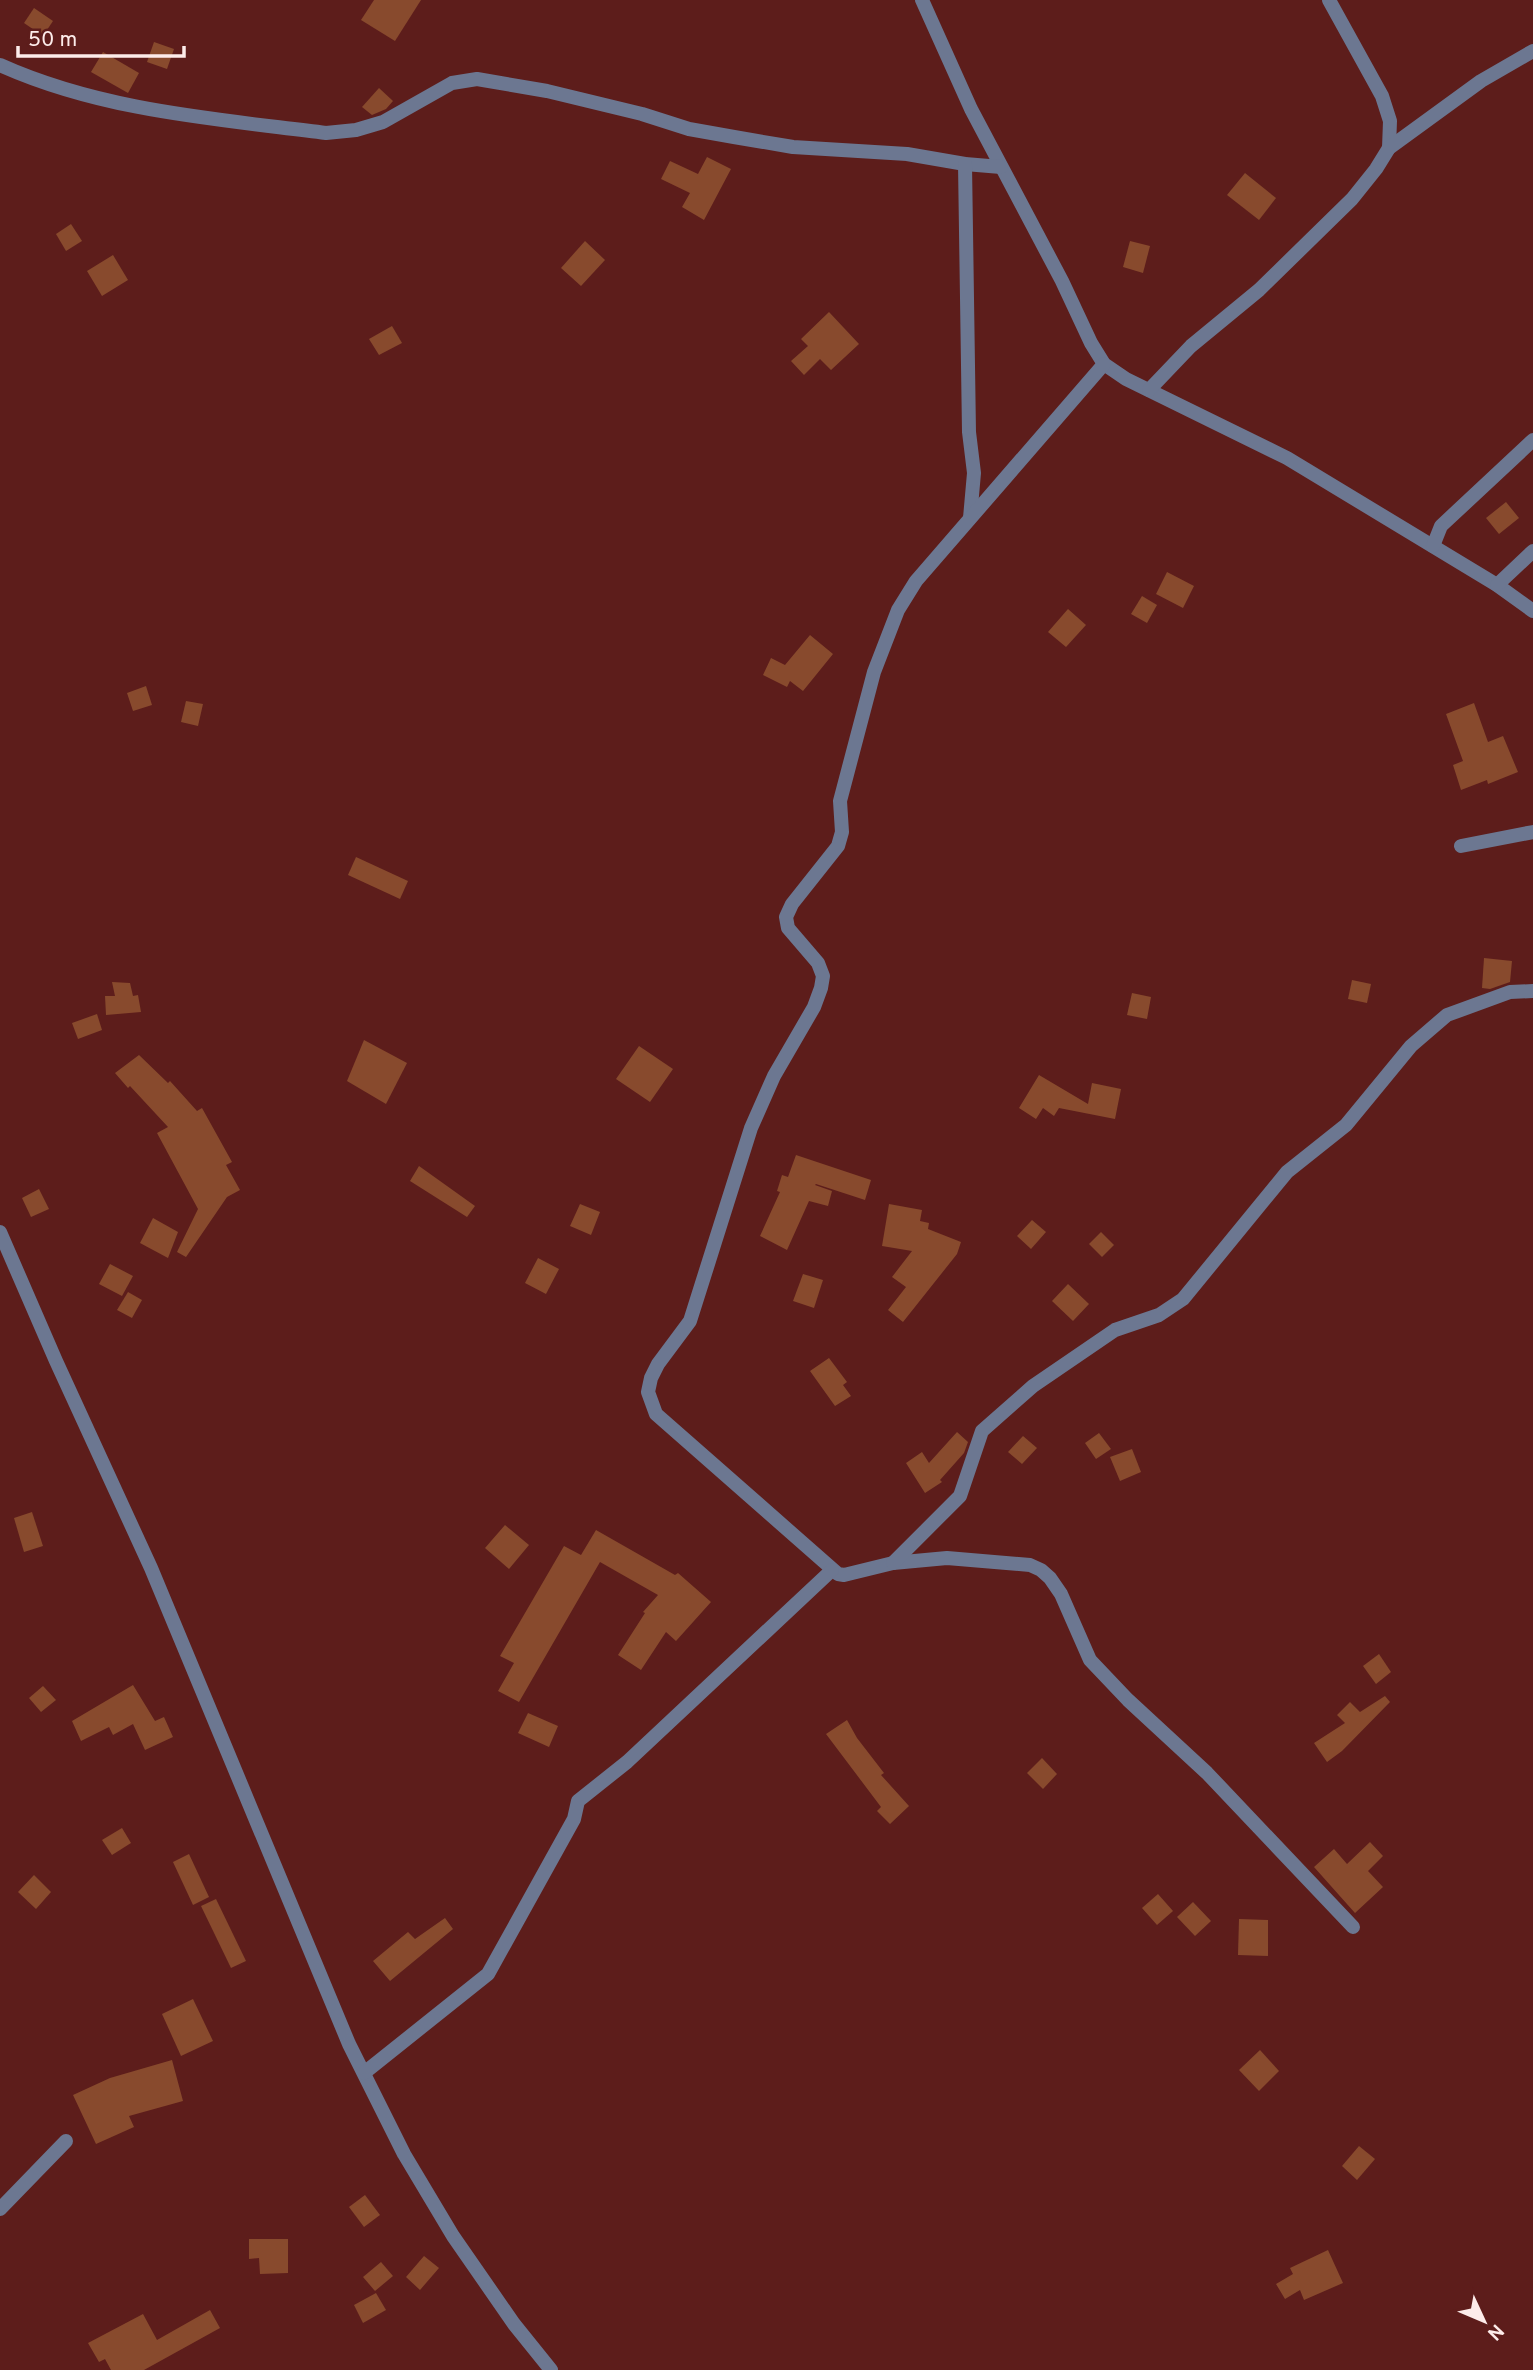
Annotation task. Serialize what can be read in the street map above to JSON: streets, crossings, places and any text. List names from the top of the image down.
{
  "scale_bar": "50 m",
  "north": "bottom right"
}
